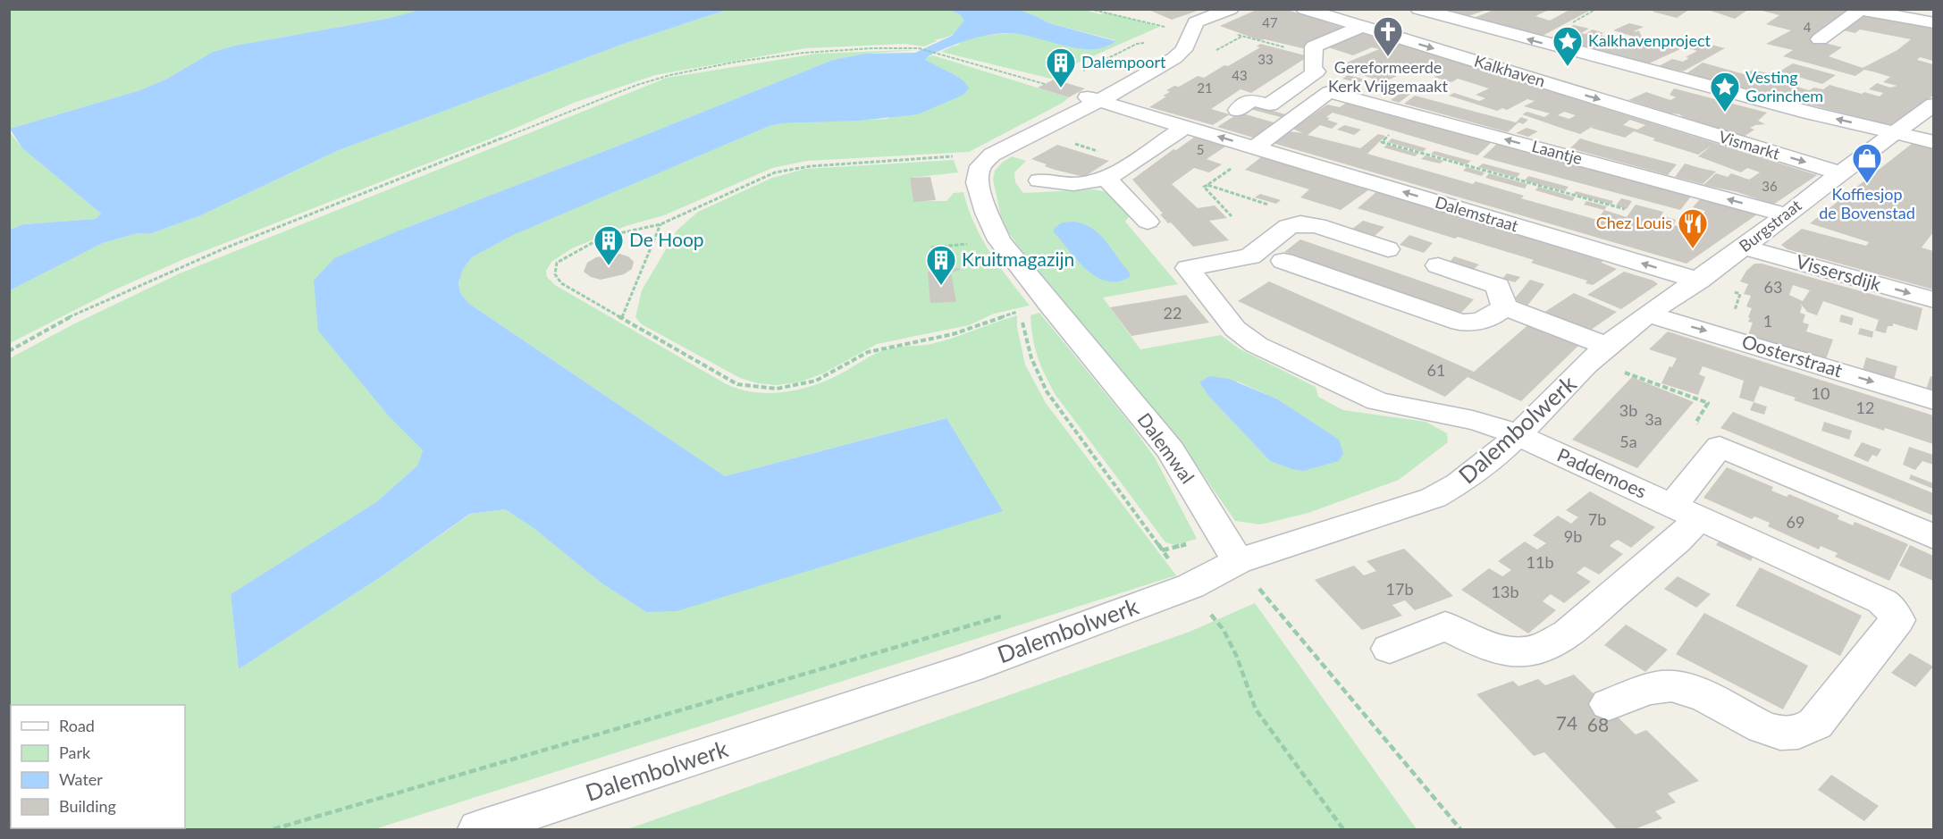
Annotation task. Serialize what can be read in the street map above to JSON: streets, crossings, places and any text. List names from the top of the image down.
{
  "streets": {
    "street": [
      "Kalkhaven",
      "Vismarkt",
      "Laantje",
      "Dalemstraat",
      "Burgstraat",
      "Vissersdijk",
      "Oosterstraat",
      "Dalembolwerk",
      "Dalemwal",
      "Paddemoes"
    ]
  },
  "crossings": [
    ["Kalkhaven", "Vismarkt"],
    ["Kalkhaven", "Burgstraat"],
    ["Vismarkt", "Burgstraat"],
    ["Laantje", "Dalemstraat"],
    ["Laantje", "Burgstraat"],
    ["Dalemstraat", "Burgstraat"],
    ["Burgstraat", "Vissersdijk"],
    ["Burgstraat", "Oosterstraat"],
    ["Burgstraat", "Dalembolwerk"],
    ["Dalembolwerk", "Dalemwal"],
    ["Dalembolwerk", "Paddemoes"]
  ],
  "places": {
    "church": ["Gereformeerde Kerk Vrijgemaakt"],
    "place": ["Kalkhavenproject", "Vesting Gorinchem"],
    "building": ["Dalempoort", "De Hoop", "Kruitmagazijn"],
    "shop": ["Koffiesjop de Bovenstad"],
    "restaurant": ["Chez Louis"]
  },
  "house_numbers": [
    "47",
    "4",
    "33",
    "43",
    "21",
    "5",
    "36",
    "63",
    "22",
    "1",
    "61",
    "10",
    "12",
    "3b",
    "3a",
    "5a",
    "7b",
    "69",
    "9b",
    "11b",
    "17b",
    "13b",
    "74",
    "68"
  ],
  "legend": [
    "Road",
    "Park",
    "Water",
    "Building"
  ]
}
